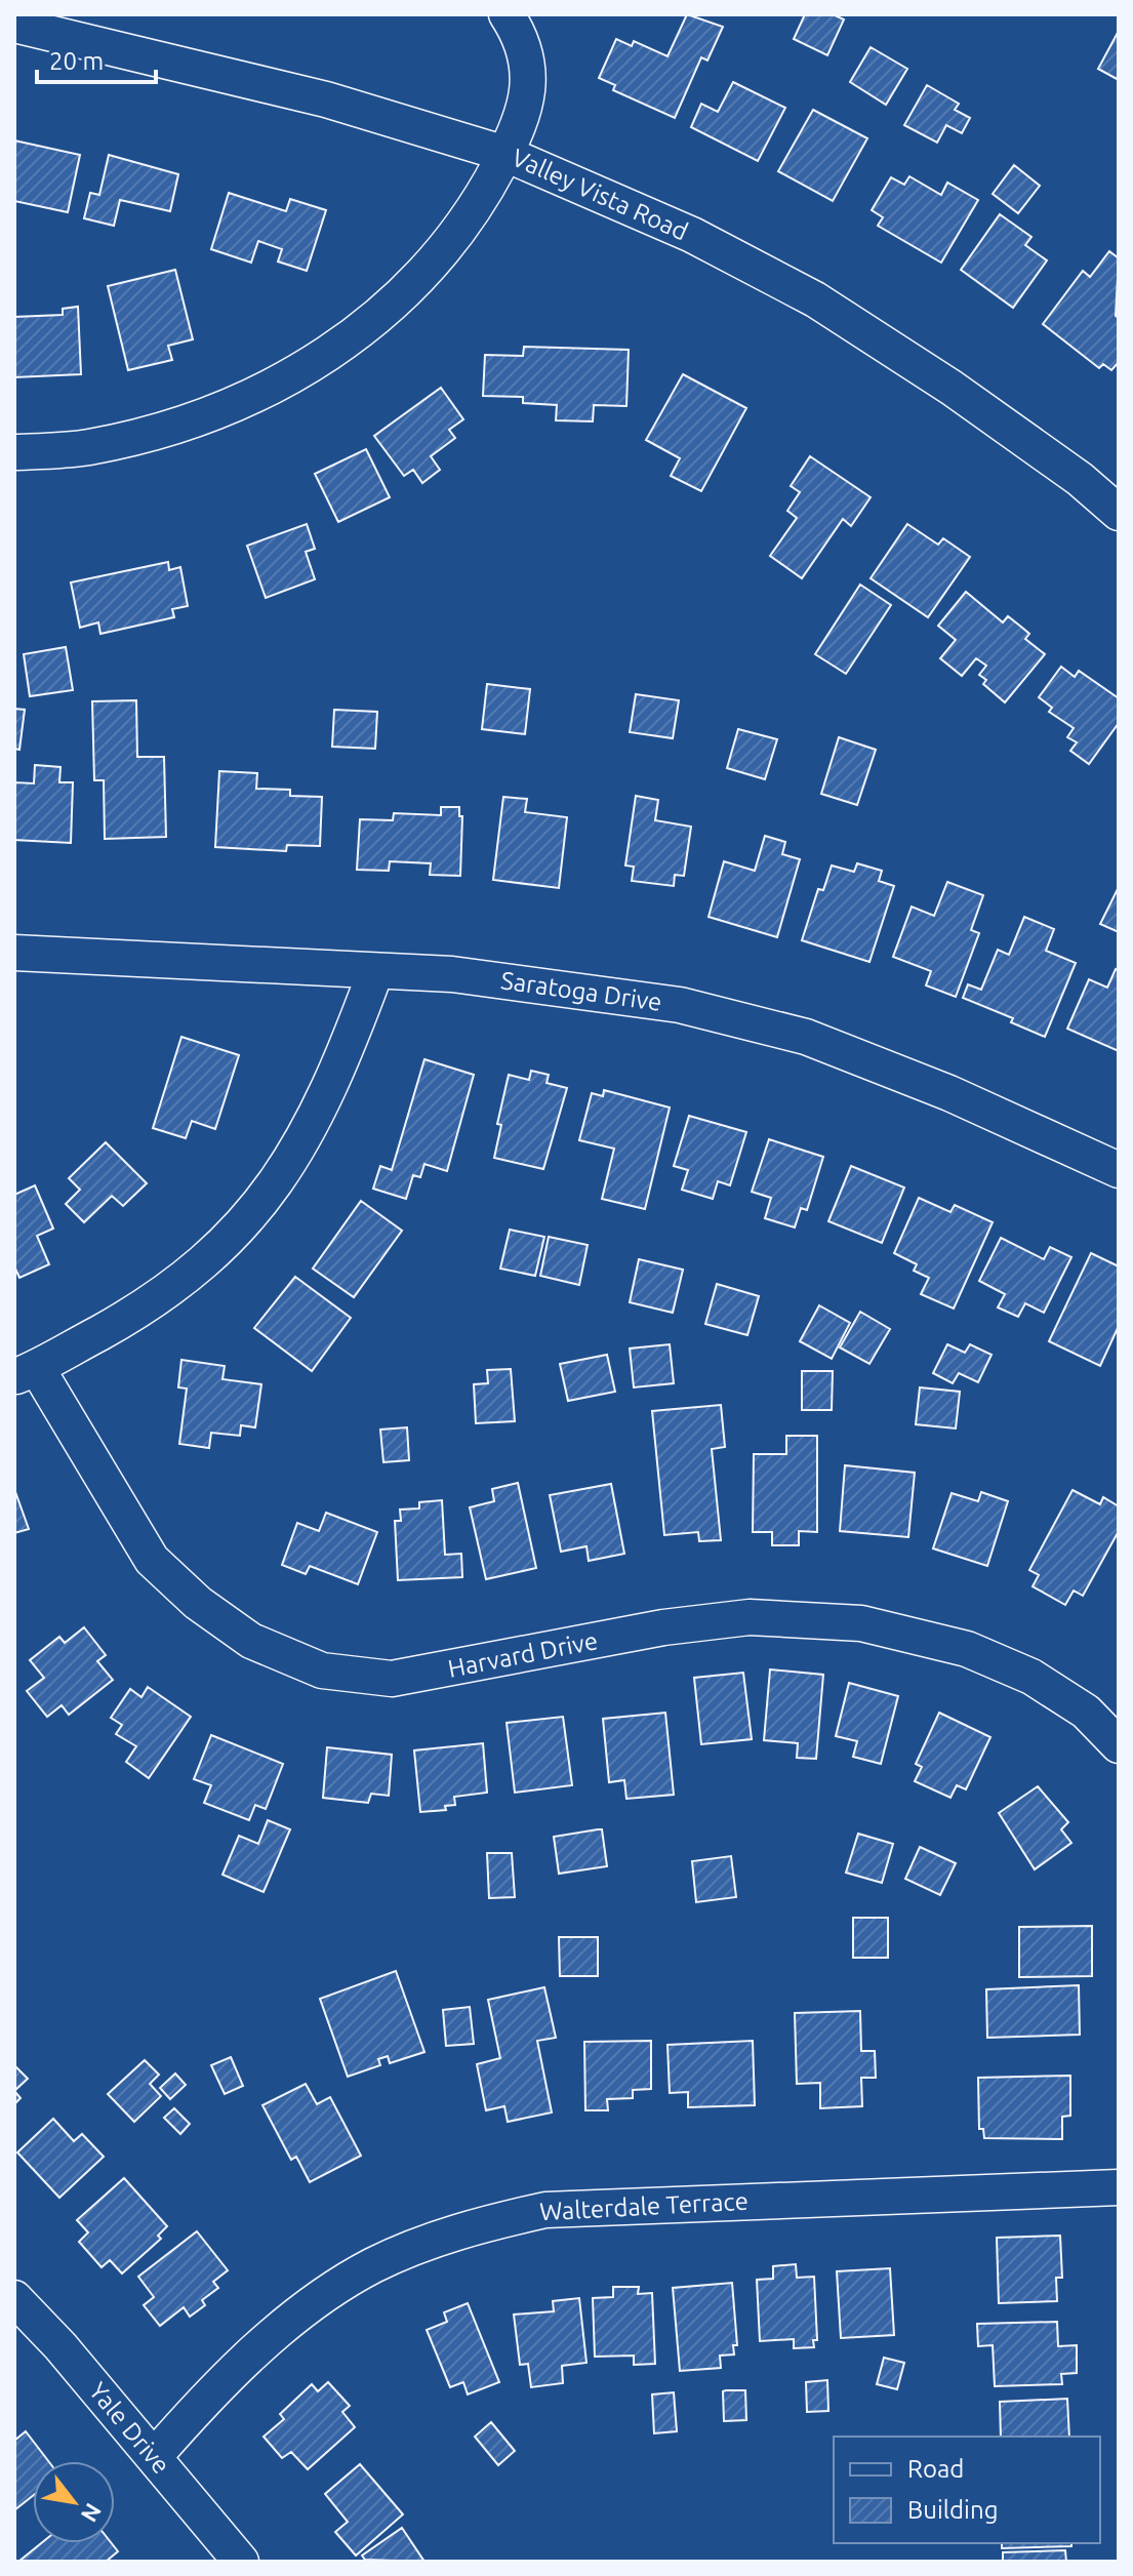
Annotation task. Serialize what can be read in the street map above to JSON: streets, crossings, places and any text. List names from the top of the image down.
{
  "streets": {
    "street": [
      "Valley Vista Road",
      "Saratoga Drive",
      "Harvard Drive",
      "Walterdale Terrace",
      "Yale Drive"
    ]
  },
  "crossings": [
    ["Walterdale Terrace", "Yale Drive"]
  ],
  "legend": ["Road", "Building"],
  "scale_bar": "20 m",
  "north": "bottom right"
}
